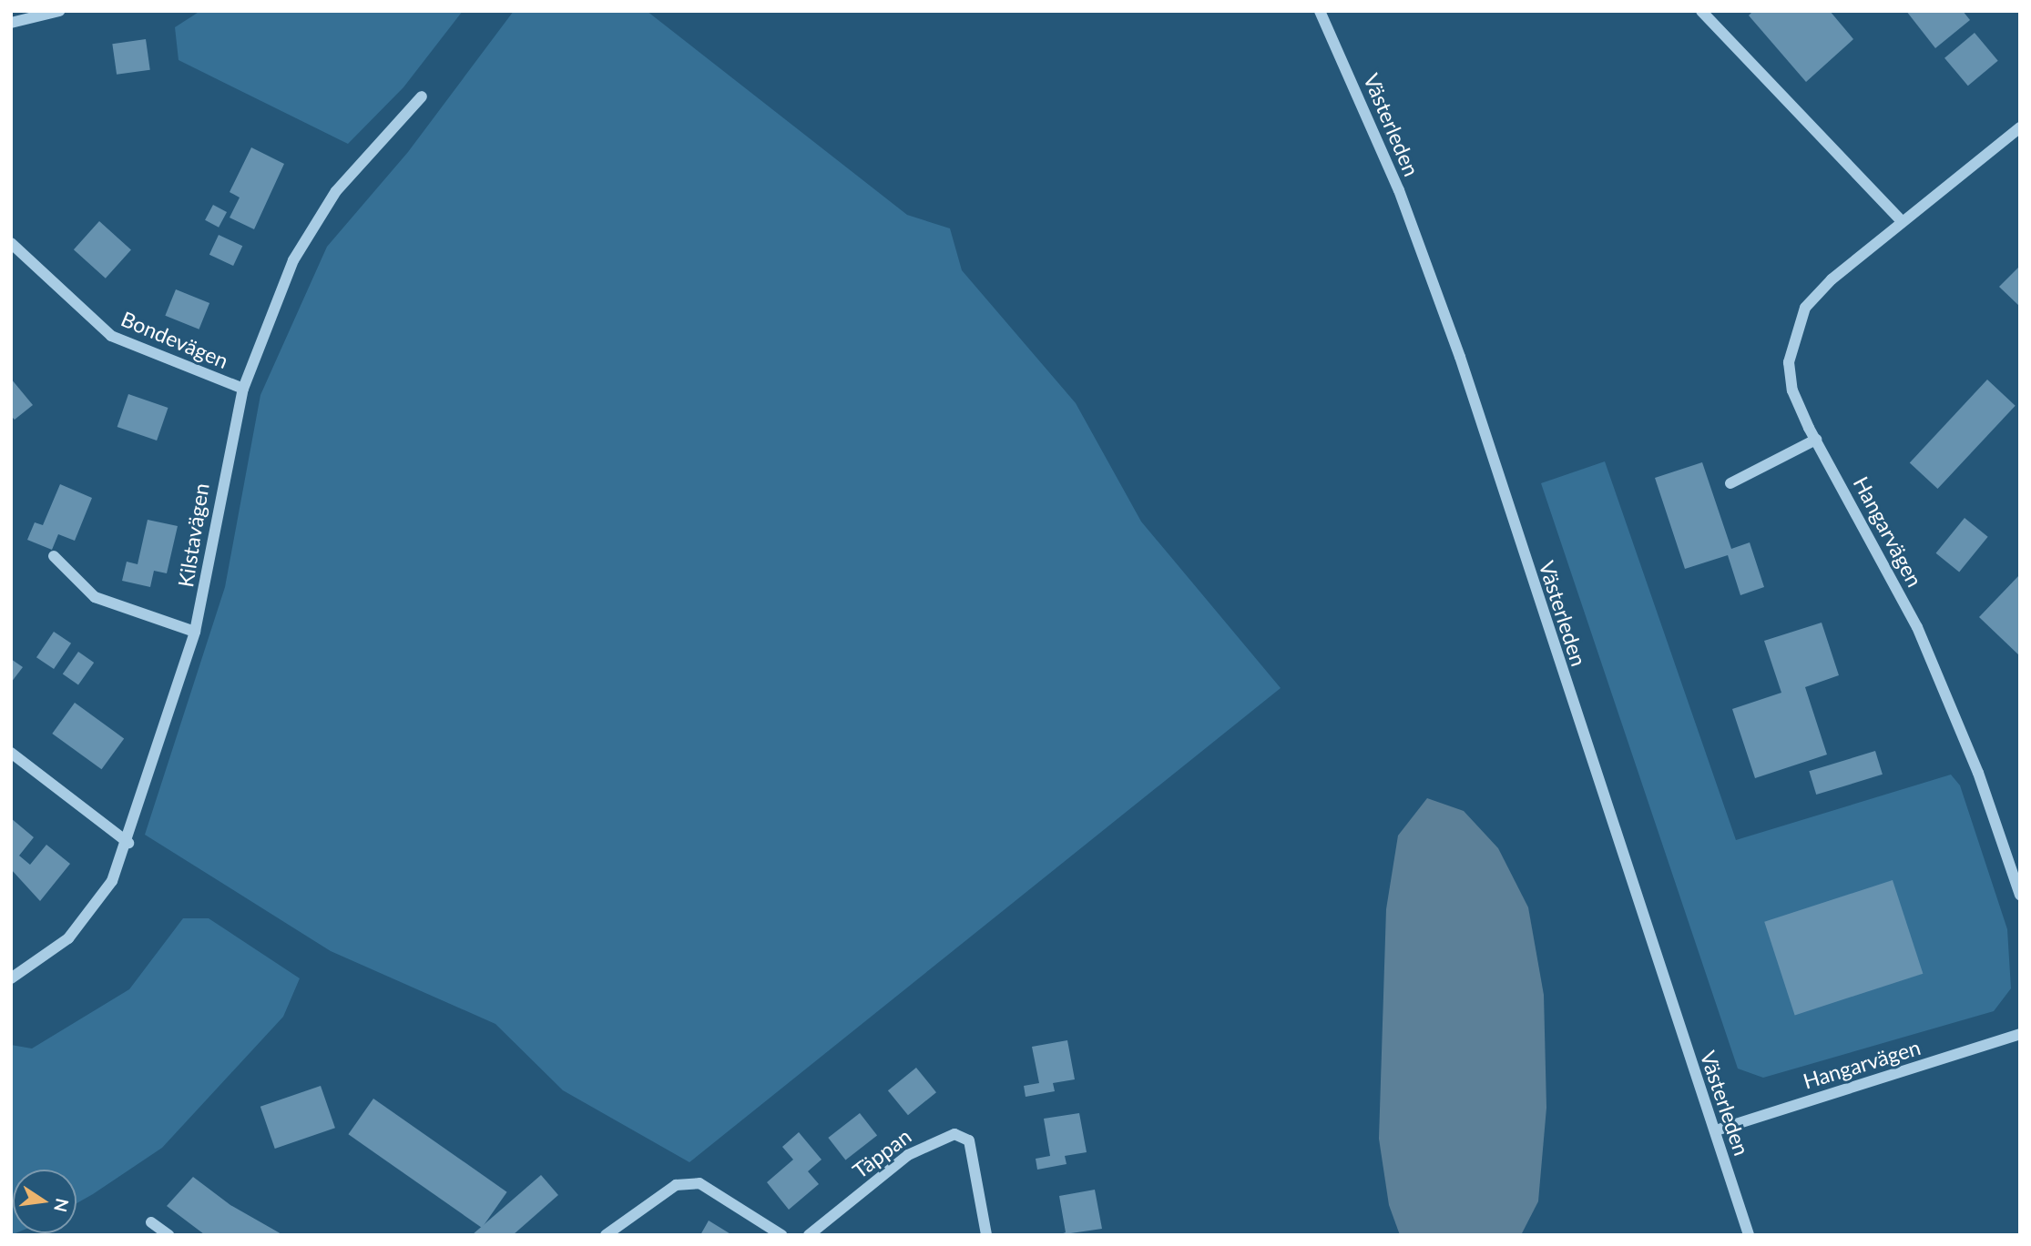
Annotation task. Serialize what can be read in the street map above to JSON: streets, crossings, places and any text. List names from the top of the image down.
{
  "streets": {
    "street": [
      "Västerleden",
      "Bondevägen",
      "Hangarvägen",
      "Kilstavägen",
      "Täppan"
    ]
  },
  "crossings": [
    ["Västerleden", "Hangarvägen"],
    ["Bondevägen", "Kilstavägen"]
  ],
  "north": "right"
}
